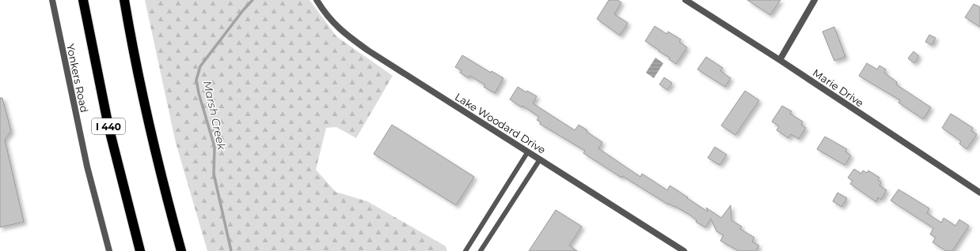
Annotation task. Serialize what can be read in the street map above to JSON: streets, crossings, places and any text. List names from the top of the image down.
{
  "streets": {
    "highway": ["I 440"],
    "street": ["Yonkers Road", "Marie Drive", "Lake Woodard Drive"]
  },
  "water": ["Marsh Creek"]
}
